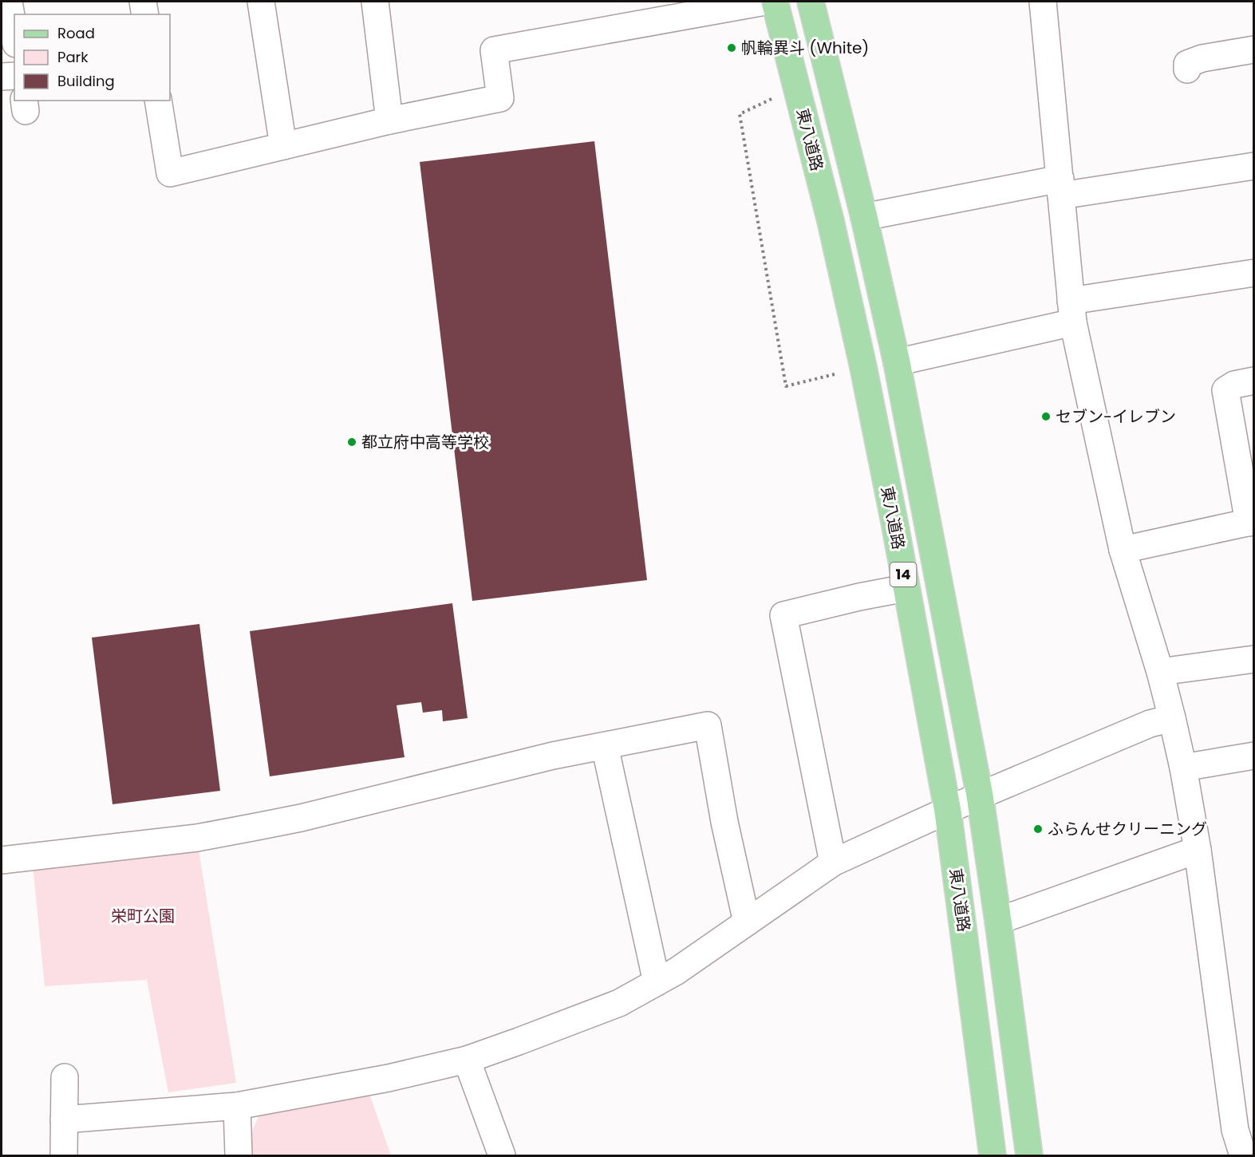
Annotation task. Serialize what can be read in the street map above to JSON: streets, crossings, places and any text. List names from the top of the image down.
{
  "streets": {
    "main road": ["東八道路", "14"]
  },
  "parks": ["栄町公園"],
  "places": [
    "帆輪異斗 (White)",
    "セブン-イレブン",
    "都立府中高等学校",
    "ふらんせクリーニング"
  ],
  "legend": ["Road", "Park", "Building"]
}
